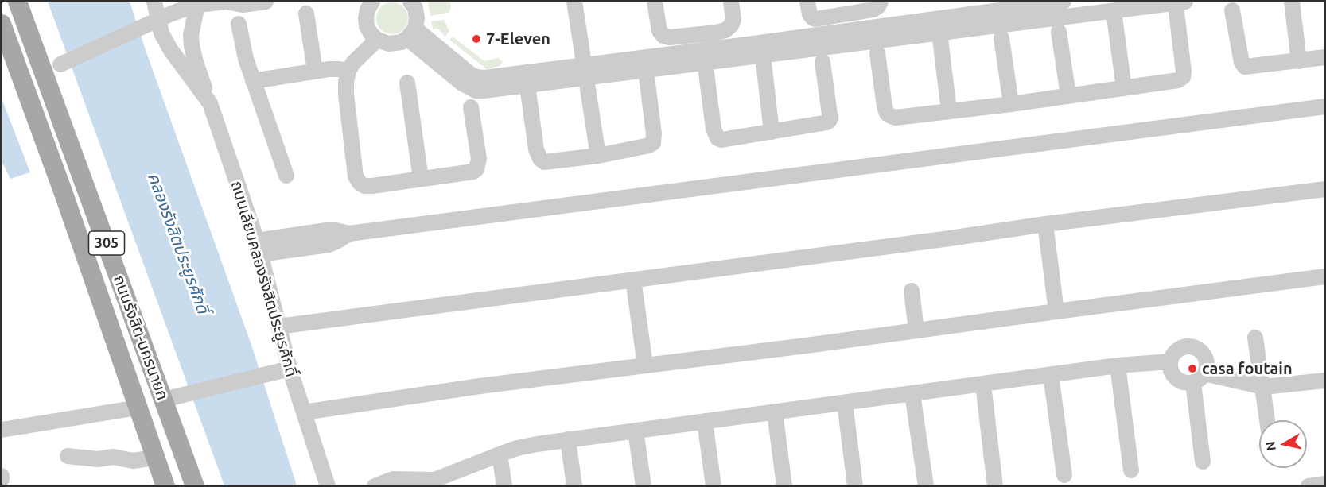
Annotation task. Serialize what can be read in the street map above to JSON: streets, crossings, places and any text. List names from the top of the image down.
{
  "streets": {
    "main road": ["305", "ถนนรังสิต-นครนายก"],
    "street": ["ถนนเลียบคลองรังสิตประยูรศักดิ์"]
  },
  "water": ["คลองรังสิตประยูรศักดิ์"],
  "places": ["7-Eleven", "casa foutain"],
  "north": "left"
}
